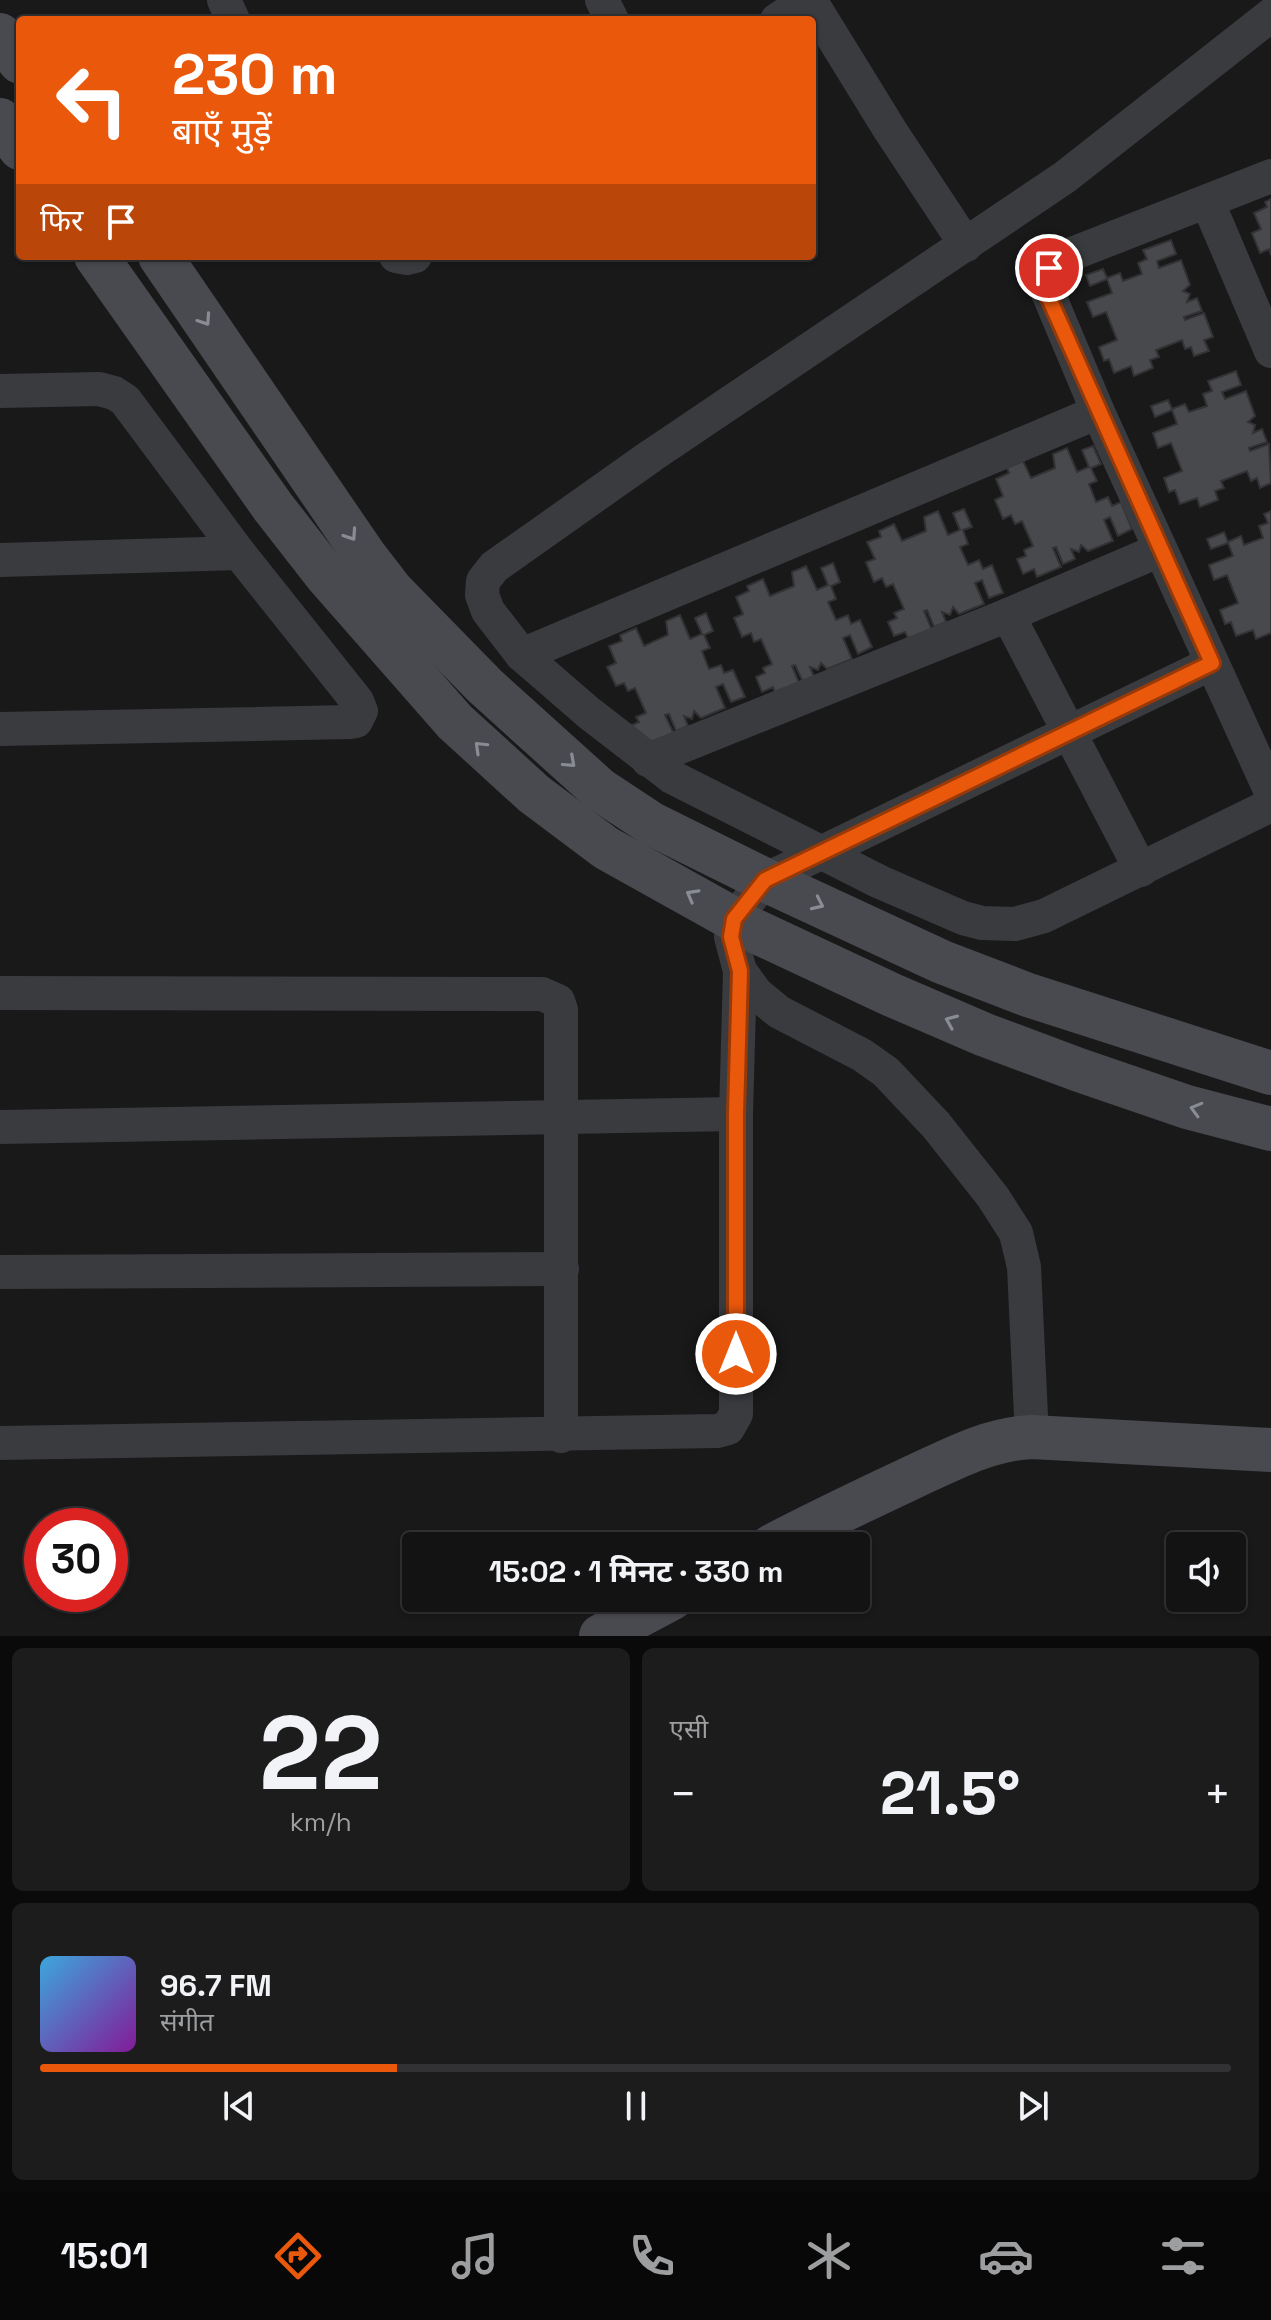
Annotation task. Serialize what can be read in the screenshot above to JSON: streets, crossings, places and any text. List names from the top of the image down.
{
  "page": {
    "turn": ["230 m", "बाएँ मुड़ें"],
    "then": "फिर",
    "limit": "30",
    "trip": "15:02 · 1 मिनट · 330 m",
    "tile": [
      ["22", "km/h"],
      "एसी"
    ],
    "heat": ["−", "21.5°", "+"],
    "song": ["96.7 FM", "संगीत"],
    "tabs": "15:01"
  }
}
